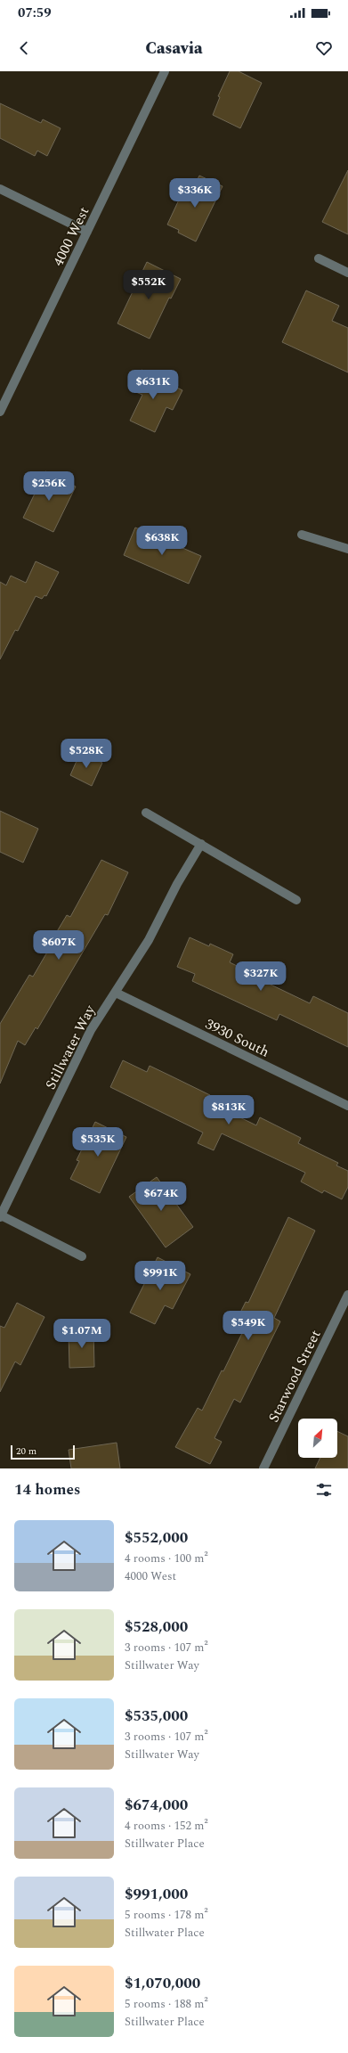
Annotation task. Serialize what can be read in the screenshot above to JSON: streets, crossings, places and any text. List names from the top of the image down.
{
  "streets": {
    "street": [
      "4000 West",
      "3930 South",
      "Stillwater Way",
      "Starwood Street"
    ]
  },
  "crossings": [
    ["3930 South", "Stillwater Way"]
  ],
  "scale_bar": "20 m",
  "north": "top right",
  "page": {
    "status": "07:59",
    "header": "Casavia",
    "price": [
      "$336K",
      "$552K",
      "$631K",
      "$256K",
      "$638K",
      "$528K",
      "$607K",
      "$327K",
      "$813K",
      "$535K",
      "$674K",
      "$991K",
      "$549K",
      "$1.07M"
    ],
    "scale": "20 m",
    "heading": "14 homes",
    "list": [
      {
        "name": "$552,000",
        "note": "4 rooms · 100 m² · 4000 West"
      },
      {
        "name": "$528,000",
        "note": "3 rooms · 107 m² · Stillwater Way"
      },
      {
        "name": "$535,000",
        "note": "3 rooms · 107 m² · Stillwater Way"
      },
      {
        "name": "$674,000",
        "note": "4 rooms · 152 m² · Stillwater Place"
      },
      {
        "name": "$991,000",
        "note": "5 rooms · 178 m² · Stillwater Place"
      },
      {
        "name": "$1,070,000",
        "note": "5 rooms · 188 m² · Stillwater Place"
      }
    ]
  }
}
